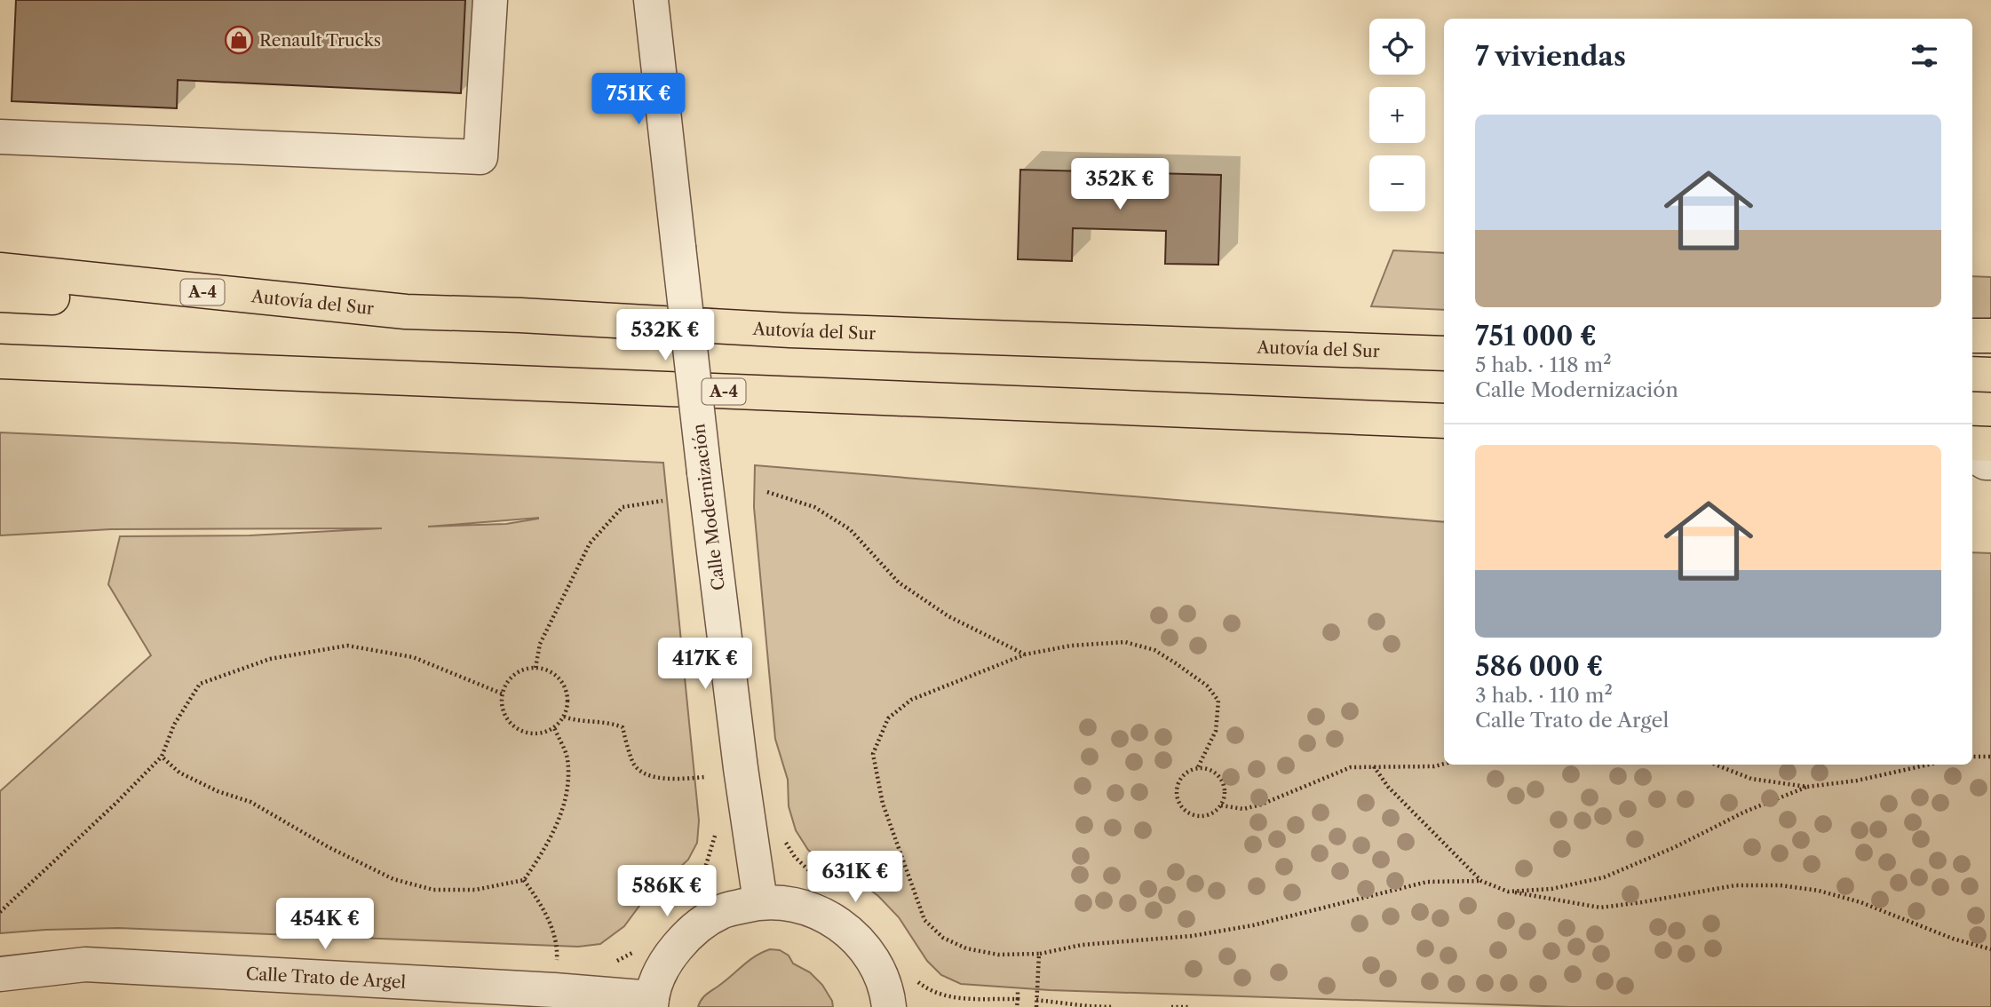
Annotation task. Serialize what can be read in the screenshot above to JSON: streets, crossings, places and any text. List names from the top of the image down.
{
  "streets": {
    "highway": ["A-4", "Autovía del Sur"],
    "street": ["Calle Modernización", "Calle Trato de Argel"]
  },
  "places": {
    "shop": ["Renault Trucks"]
  },
  "page": {
    "map_buttons": ["+", "−"],
    "heading": "7 viviendas",
    "price": [
      "751K €",
      "352K €",
      "532K €",
      "417K €",
      "631K €",
      "586K €",
      "454K €"
    ],
    "list": [
      {
        "name": "751 000 €",
        "note": "5 hab. · 118 m² · Calle Modernización"
      },
      {
        "name": "586 000 €",
        "note": "3 hab. · 110 m² · Calle Trato de Argel"
      }
    ]
  }
}
